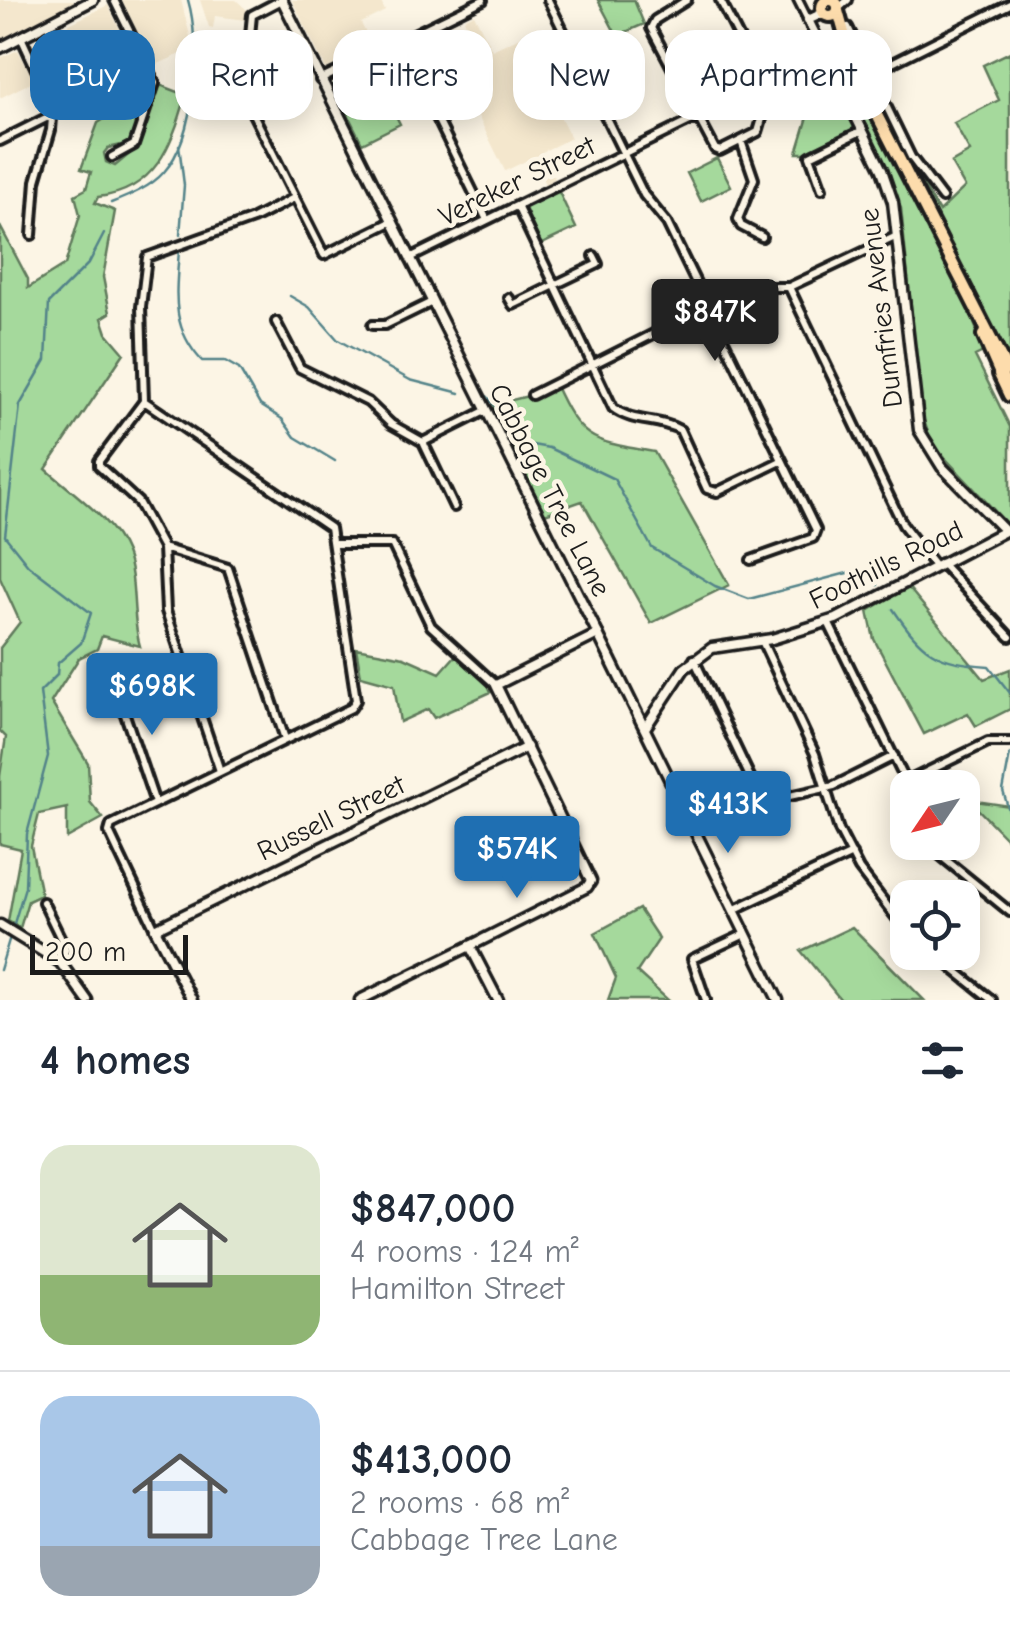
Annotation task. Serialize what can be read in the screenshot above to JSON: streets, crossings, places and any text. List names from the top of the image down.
{
  "streets": {
    "street": [
      "Vereker Street",
      "Dumfries Avenue",
      "Cabbage Tree Lane",
      "Foothills Road",
      "Russell Street"
    ]
  },
  "crossings": [
    ["Vereker Street", "Cabbage Tree Lane"],
    ["Dumfries Avenue", "Foothills Road"]
  ],
  "scale_bar": "200 m",
  "north": "bottom left",
  "page": {
    "chip": [
      "Buy",
      "Rent",
      "Filters",
      "New",
      "Apartment"
    ],
    "price": [
      "$847K",
      "$698K",
      "$413K",
      "$574K"
    ],
    "scale": "200 m",
    "heading": "4 homes",
    "list": [
      {
        "name": "$847,000",
        "note": "4 rooms · 124 m² · Hamilton Street"
      },
      {
        "name": "$413,000",
        "note": "2 rooms · 68 m² · Cabbage Tree Lane"
      }
    ]
  }
}
